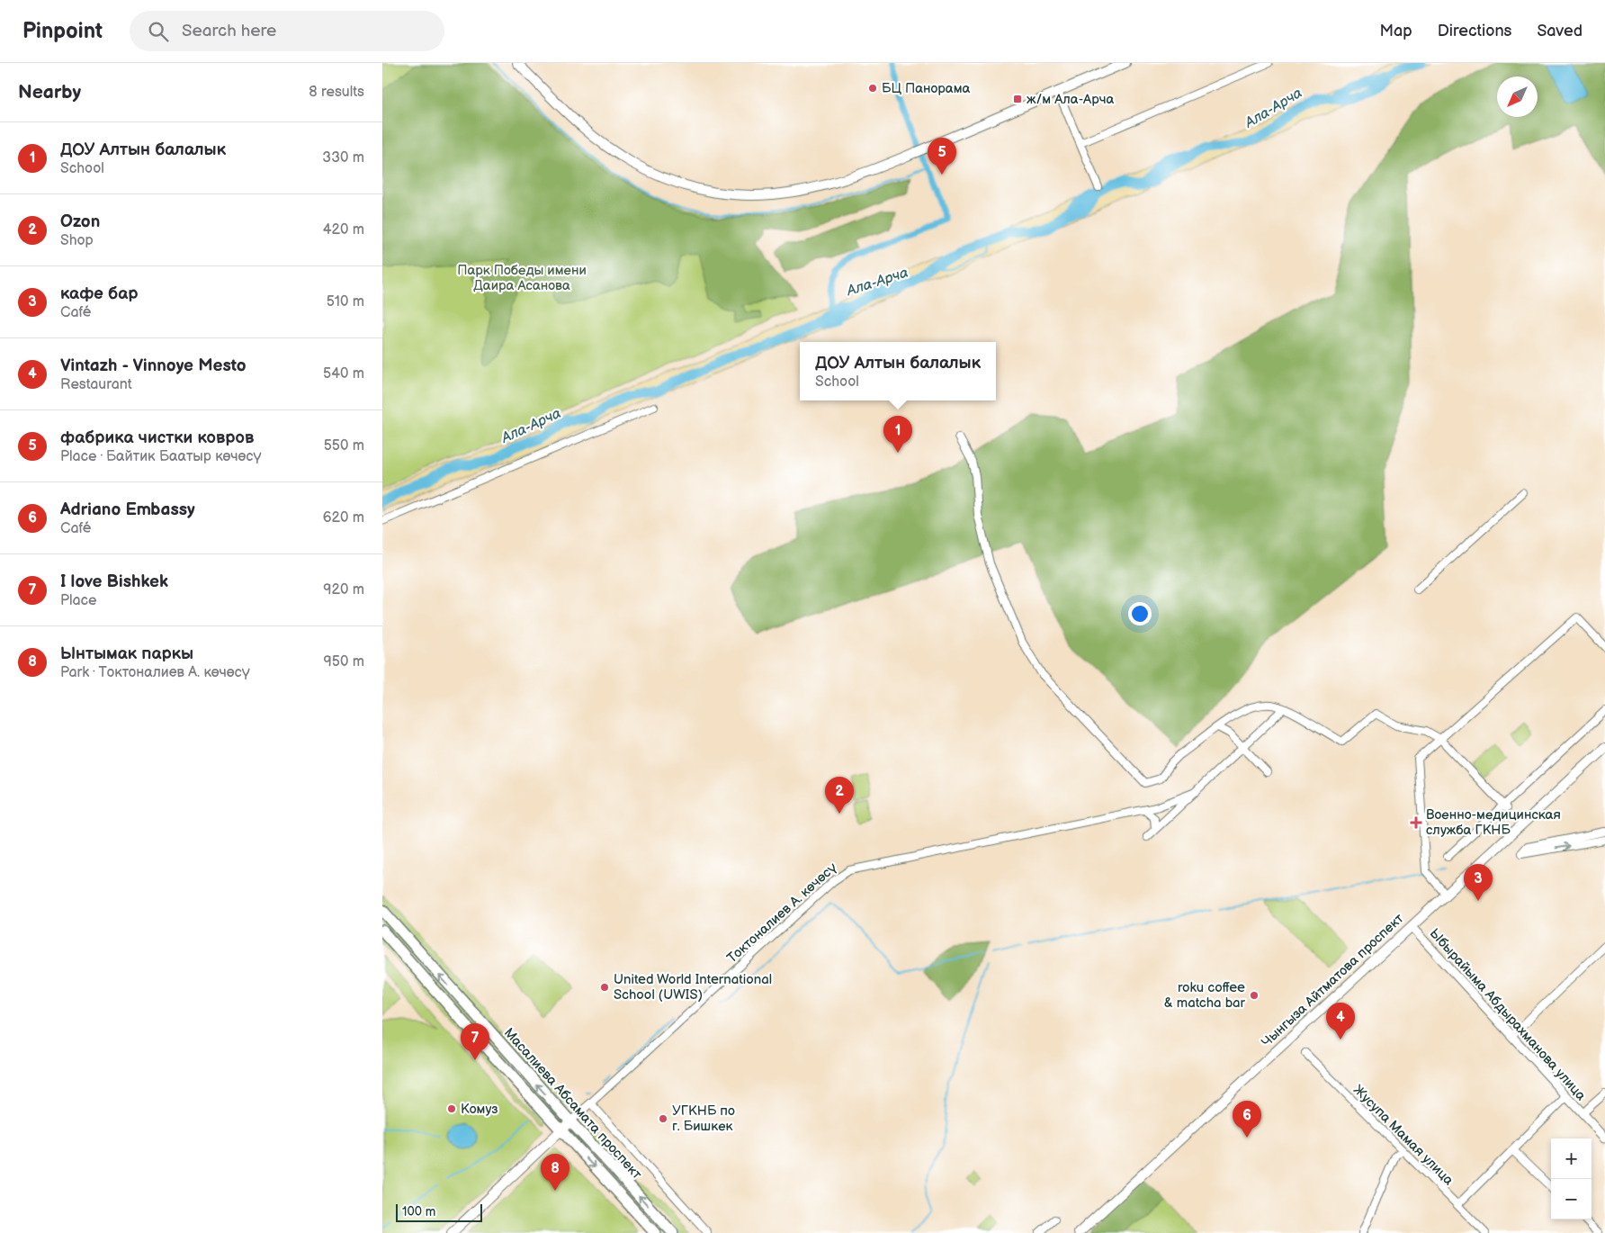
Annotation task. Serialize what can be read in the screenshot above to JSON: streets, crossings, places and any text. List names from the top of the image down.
{
  "streets": {
    "main road": ["Токтоналиев А. көчөсү", "Чынгыза Айтматова проспект", "Масалиева Абсамата проспект"],
    "street": ["Ыбырайыма Абдырахманова улица", "Жусупа Мамая улица"]
  },
  "crossings": [
    ["Токтоналиев А. көчөсү", "Масалиева Абсамата проспект"],
    ["Чынгыза Айтматова проспект", "Ыбырайыма Абдырахманова улица"]
  ],
  "water": ["Ала-Арча"],
  "parks": ["Парк Победы имени Даира Асанова"],
  "places": {
    "other": [
      "БЦ Панорама",
      "United World International School (UWIS)",
      "roku coffee & matcha bar",
      "Комуз",
      "УГКНБ по г. Бишкек"
    ],
    "transit": ["ж/м Ала-Арча"],
    "health": ["Военно-медицинская служба ГКНБ"]
  },
  "scale_bar": "100 m",
  "north": "bottom left",
  "page": {
    "header": "Pinpoint",
    "search": "Search here",
    "nav": ["Map", "Directions", "Saved"],
    "heading": ["Nearby", "8 results"],
    "list": [
      {
        "mark": "1",
        "name": "ДОУ Алтын балалык",
        "note": "School",
        "value": "330 m"
      },
      {
        "mark": "2",
        "name": "Ozon",
        "note": "Shop",
        "value": "420 m"
      },
      {
        "mark": "3",
        "name": "кафе бар",
        "note": "Café",
        "value": "510 m"
      },
      {
        "mark": "4",
        "name": "Vintazh - Vinnoye Mesto",
        "note": "Restaurant",
        "value": "540 m"
      },
      {
        "mark": "5",
        "name": "фабрика чистки ковров",
        "note": "Place · Байтик Баатыр көчөсү",
        "value": "550 m"
      },
      {
        "mark": "6",
        "name": "Adriano Embassy",
        "note": "Café",
        "value": "620 m"
      },
      {
        "mark": "7",
        "name": "I love Bishkek",
        "note": "Place",
        "value": "920 m"
      },
      {
        "mark": "8",
        "name": "Ынтымак паркы",
        "note": "Park · Токтоналиев А. көчөсү",
        "value": "950 m"
      }
    ],
    "pins": [
      "5",
      "1",
      "2",
      "3",
      "4",
      "7",
      "6",
      "8"
    ],
    "popup": ["ДОУ Алтын балалык", "School"],
    "map_buttons": ["+", "−"],
    "scale": "100 m"
  }
}
